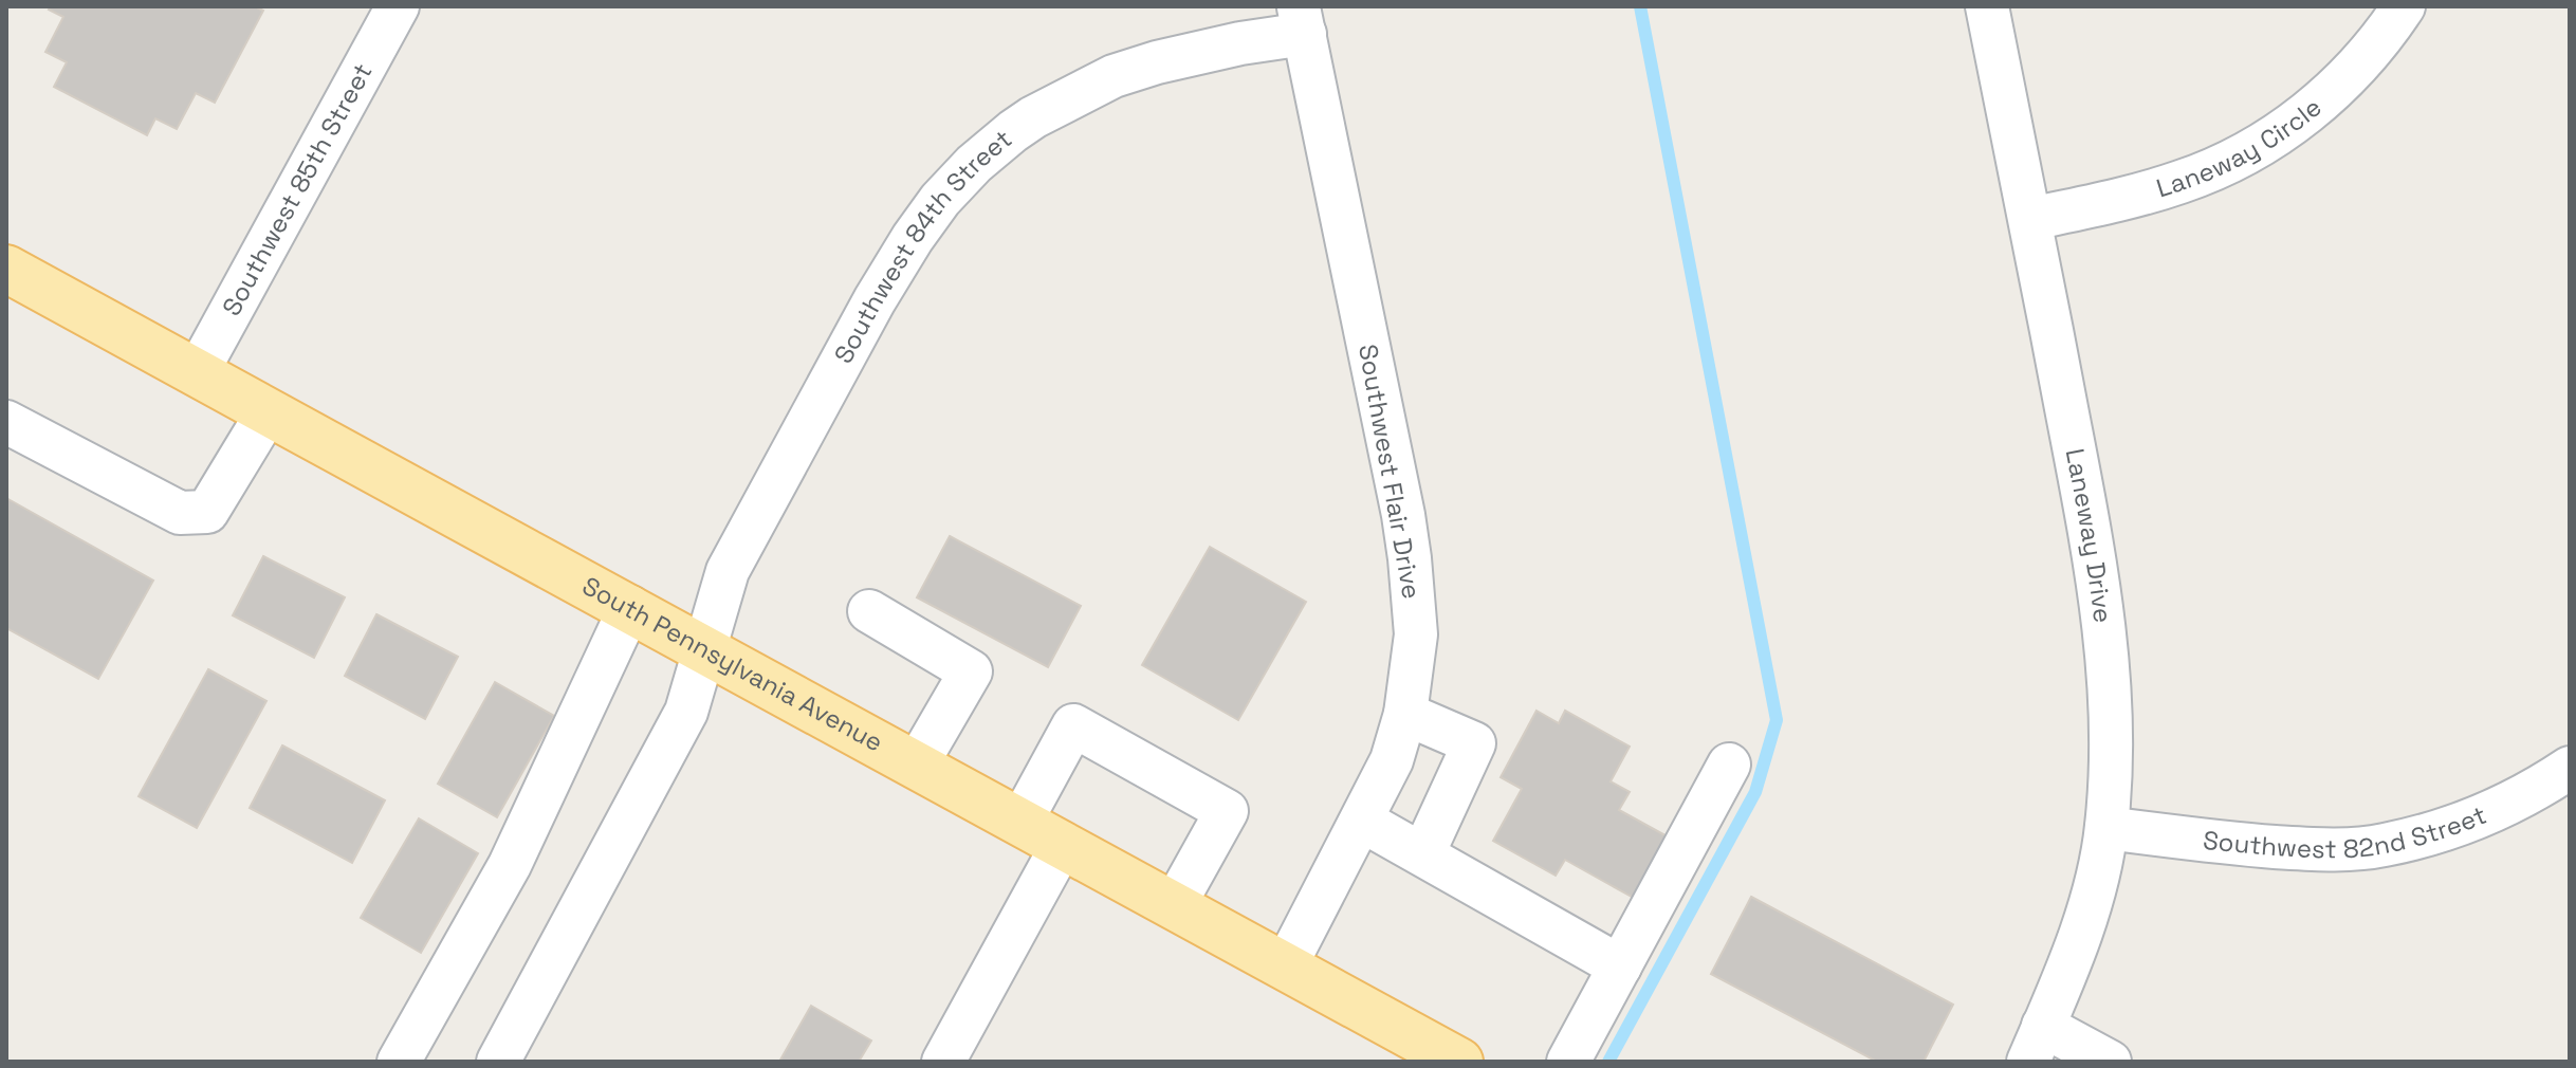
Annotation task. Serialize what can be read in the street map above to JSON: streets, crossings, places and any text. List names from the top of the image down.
{
  "streets": {
    "main road": ["South Pennsylvania Avenue"],
    "street": [
      "Laneway Circle",
      "Southwest 85th Street",
      "Southwest 84th Street",
      "Southwest Flair Drive",
      "Laneway Drive",
      "Southwest 82nd Street"
    ]
  },
  "crossings": [
    ["Laneway Circle", "Laneway Drive"],
    ["Southwest 85th Street", "South Pennsylvania Avenue"],
    ["Southwest 84th Street", "Southwest Flair Drive"],
    ["Southwest 84th Street", "South Pennsylvania Avenue"],
    ["Southwest Flair Drive", "South Pennsylvania Avenue"],
    ["Laneway Drive", "Southwest 82nd Street"]
  ]
}
